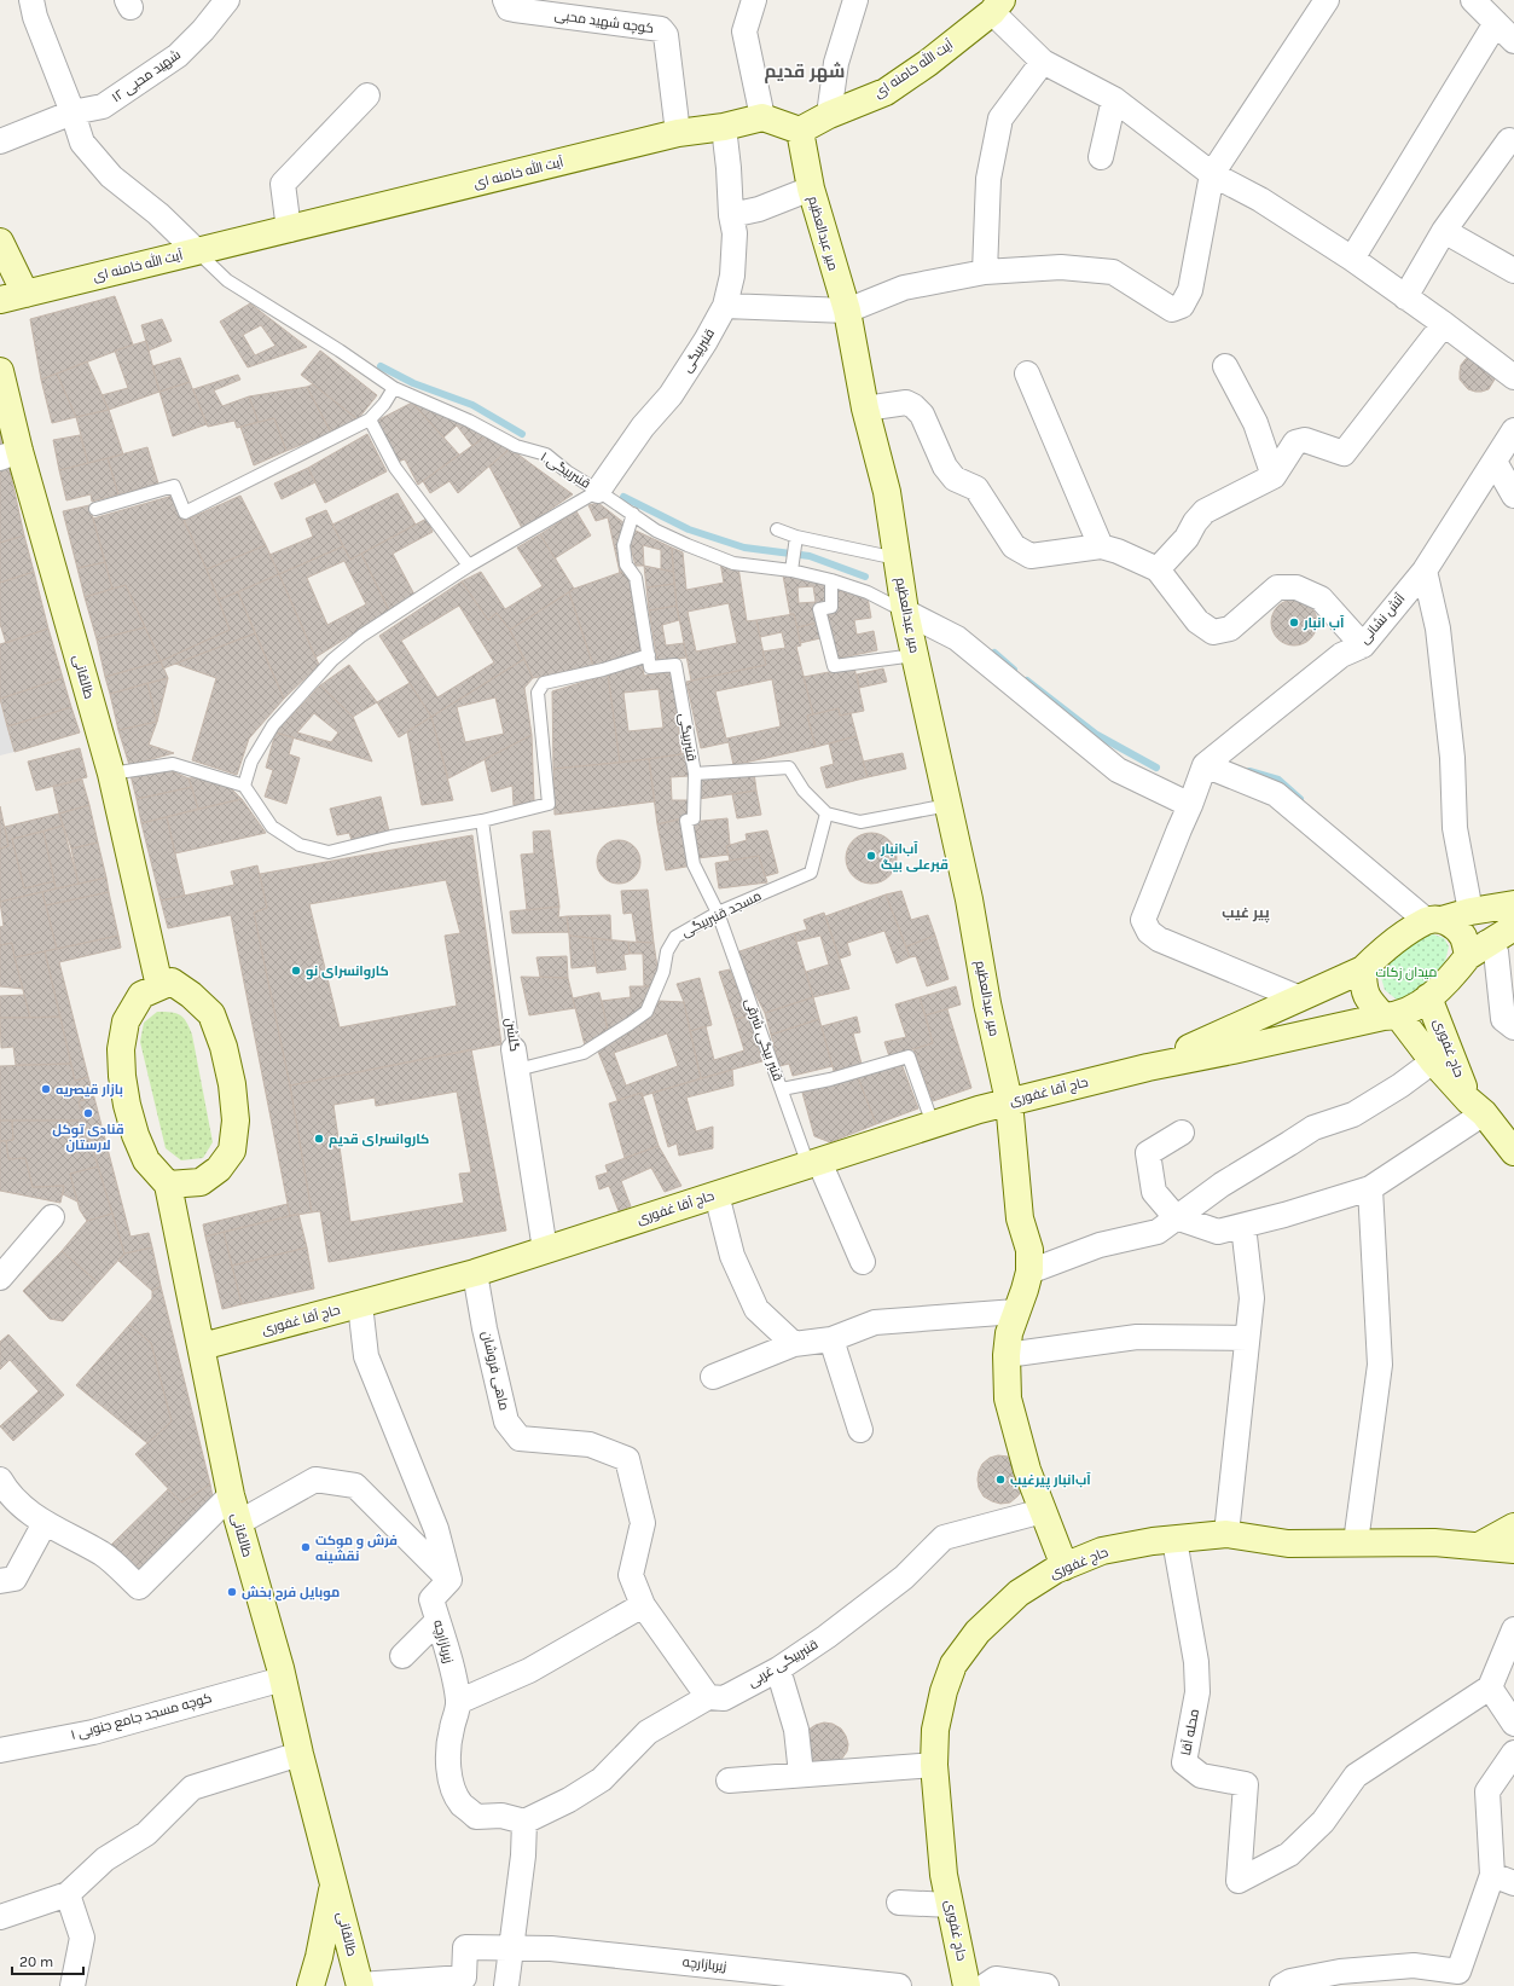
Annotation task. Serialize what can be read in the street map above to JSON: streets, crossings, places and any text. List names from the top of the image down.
{
  "streets": {
    "main road": [
      "آیت الله خامنه ای",
      "میر عبدالعظیم",
      "طالقانی",
      "حاج غفوری",
      "حاج آقا غفوری"
    ],
    "street": [
      "کوچه شهید محبی",
      "شهید محبی ۱۲",
      "قنبربیگی",
      "آتش نشانی",
      "گلشن",
      "ماهی فروشان",
      "زیربازارچه",
      "قنبربیگی غربی",
      "کوچه مسجد جامع جنوبی ۱",
      "محله آقا"
    ],
    "lane": ["قنبربیگی ۱", "مسجد قنبربیگی", "قنبر بیگی شرقی"]
  },
  "crossings": [
    ["کوچه شهید محبی", "آیت الله خامنه ای"],
    ["آیت الله خامنه ای", "میر عبدالعظیم"],
    ["آیت الله خامنه ای", "قنبربیگی"],
    ["آیت الله خامنه ای", "قنبربیگی ۱"],
    ["میر عبدالعظیم", "قنبربیگی ۱"],
    ["میر عبدالعظیم", "حاج غفوری"],
    ["میر عبدالعظیم", "حاج آقا غفوری"],
    ["میر عبدالعظیم", "قنبربیگی غربی"],
    ["قنبربیگی", "قنبربیگی ۱"],
    ["قنبربیگی", "مسجد قنبربیگی"],
    ["قنبربیگی", "قنبر بیگی شرقی"],
    ["طالقانی", "حاج آقا غفوری"],
    ["طالقانی", "زیربازارچه"],
    ["طالقانی", "کوچه مسجد جامع جنوبی ۱"],
    ["مسجد قنبربیگی", "گلشن"],
    ["مسجد قنبربیگی", "قنبر بیگی شرقی"],
    ["گلشن", "حاج آقا غفوری"],
    ["قنبر بیگی شرقی", "حاج آقا غفوری"],
    ["حاج غفوری", "حاج آقا غفوری"],
    ["حاج غفوری", "محله آقا"],
    ["حاج آقا غفوری", "ماهی فروشان"],
    ["ماهی فروشان", "قنبربیگی غربی"],
    ["زیربازارچه", "قنبربیگی غربی"]
  ],
  "districts": ["شهر قدیم", "پیر غیب"],
  "parks": ["میدان زکات"],
  "places": [
    "آب انبار",
    "آب‌انبار قبرعلی بیگ",
    "کاروانسرای نو",
    "بازار قیصریه",
    "قنادی توکل لارستان",
    "کاروانسرای قدیم",
    "آب‌انبار پیرغیب",
    "فرش و موکت نقشینه",
    "موبایل فرح بخش"
  ],
  "scale_bar": "20 m"
}
